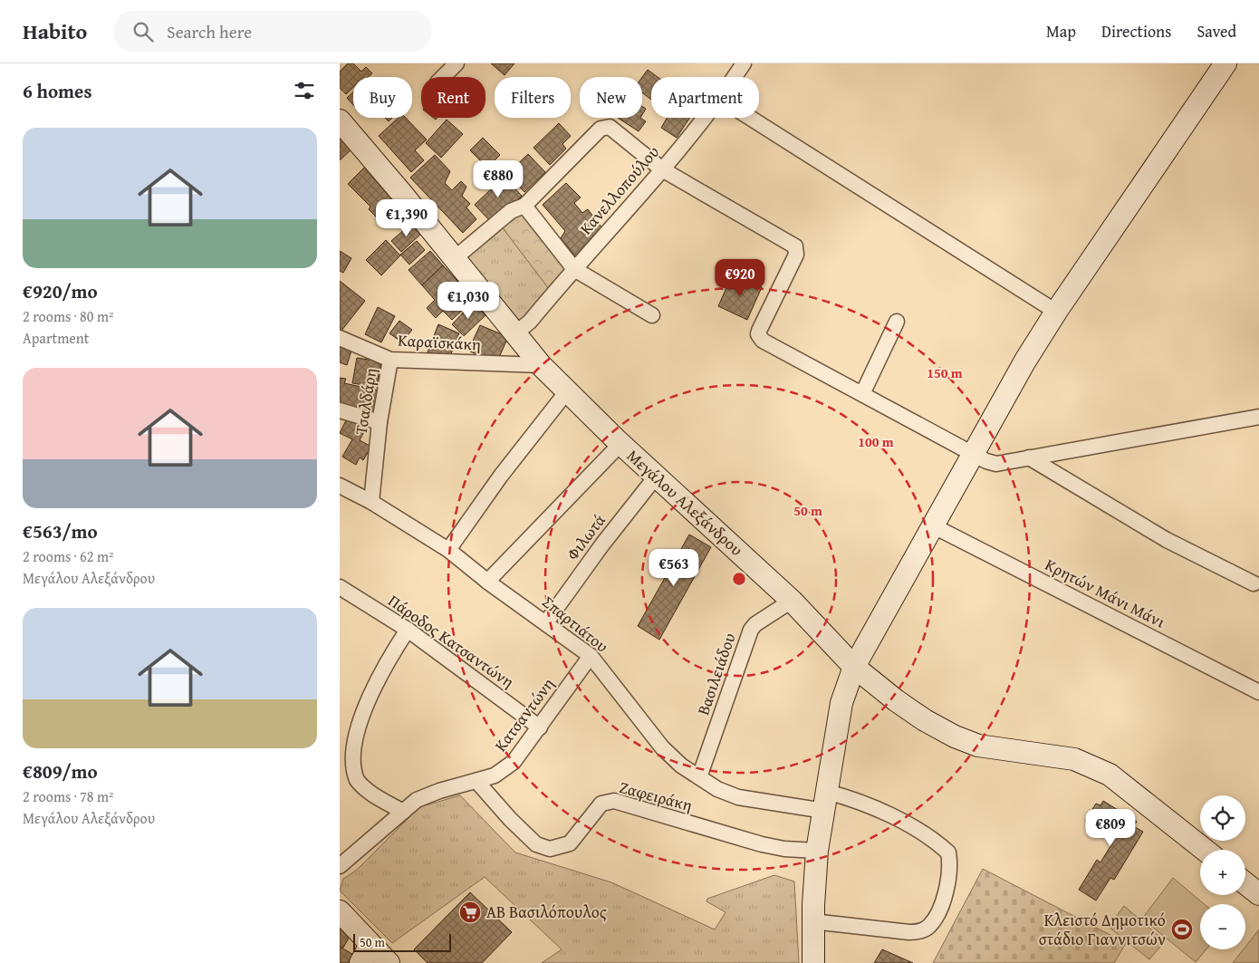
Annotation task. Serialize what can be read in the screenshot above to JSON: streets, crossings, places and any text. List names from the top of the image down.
{
  "streets": {
    "main road": ["Μεγάλου Αλεξάνδρου"],
    "street": [
      "Κανελλοπούλου",
      "Καραϊσκάκη",
      "Τσαλδάρη",
      "Φιλωτά",
      "Κρητών Μάνι Μάνι",
      "Σπαρτιάτου",
      "Πάροδος Κατσαντώνη",
      "Βασιλειάδου",
      "Κατσαντώνη",
      "Ζαφειράκη"
    ]
  },
  "crossings": [
    ["Κανελλοπούλου", "Μεγάλου Αλεξάνδρου"],
    ["Καραϊσκάκη", "Τσαλδάρη"],
    ["Καραϊσκάκη", "Μεγάλου Αλεξάνδρου"],
    ["Τσαλδάρη", "Σπαρτιάτου"],
    ["Μεγάλου Αλεξάνδρου", "Φιλωτά"],
    ["Μεγάλου Αλεξάνδρου", "Βασιλειάδου"],
    ["Φιλωτά", "Σπαρτιάτου"],
    ["Σπαρτιάτου", "Βασιλειάδου"],
    ["Σπαρτιάτου", "Κατσαντώνη"],
    ["Πάροδος Κατσαντώνη", "Κατσαντώνη"],
    ["Κατσαντώνη", "Ζαφειράκη"]
  ],
  "places": {
    "supermarket": ["ΑΒ Βασιλόπουλος"],
    "sports": ["Κλειστό Δημοτικό στάδιο Γιαννιτσών"]
  },
  "scale_bar": "50 m",
  "page": {
    "header": "Habito",
    "search": "Search here",
    "nav": ["Map", "Directions", "Saved"],
    "heading": "6 homes",
    "chip": [
      "Buy",
      "Rent",
      "Filters",
      "New",
      "Apartment"
    ],
    "list": [
      {
        "name": "€920/mo",
        "note": "2 rooms · 80 m² · Apartment"
      },
      {
        "name": "€563/mo",
        "note": "2 rooms · 62 m² · Μεγάλου Αλεξάνδρου"
      },
      {
        "name": "€809/mo",
        "note": "2 rooms · 78 m² · Μεγάλου Αλεξάνδρου"
      }
    ],
    "price": [
      "€880",
      "€1,390",
      "€920",
      "€1,030",
      "€563",
      "€809"
    ],
    "map_buttons": ["+", "−"],
    "scale": "50 m"
  },
  "rings": ["150 m", "100 m", "50 m"]
}
